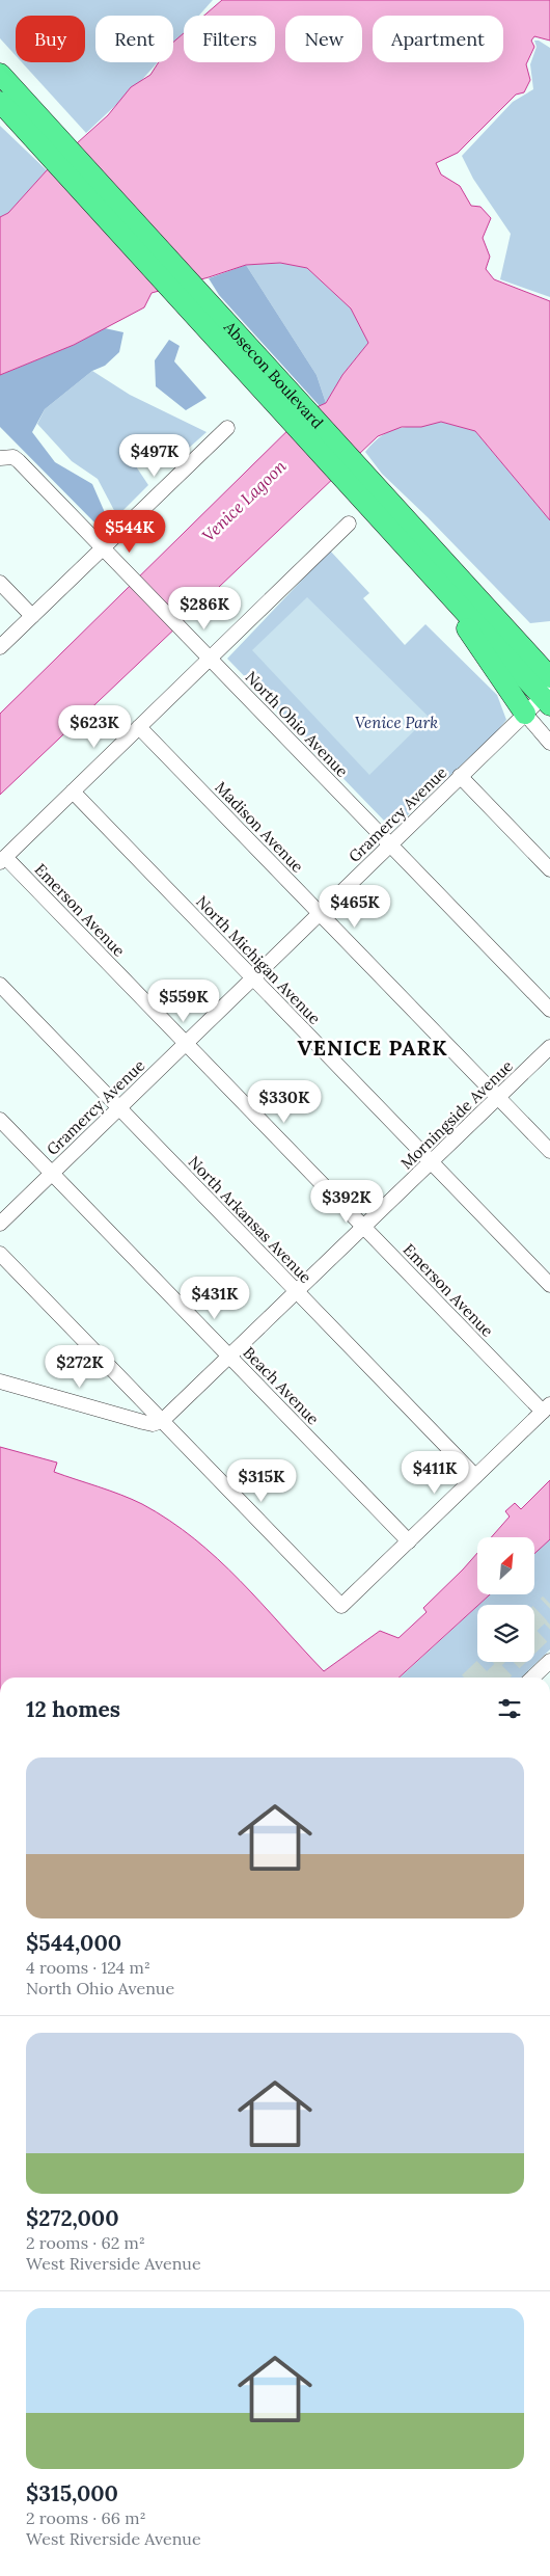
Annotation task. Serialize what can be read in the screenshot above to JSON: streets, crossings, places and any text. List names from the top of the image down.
{
  "streets": {
    "highway": ["Absecon Boulevard"],
    "street": [
      "North Ohio Avenue",
      "Gramercy Avenue",
      "Madison Avenue",
      "Emerson Avenue",
      "North Michigan Avenue",
      "Morningside Avenue",
      "North Arkansas Avenue",
      "Beach Avenue"
    ]
  },
  "crossings": [
    ["Absecon Boulevard", "Gramercy Avenue"],
    ["North Ohio Avenue", "Gramercy Avenue"],
    ["Gramercy Avenue", "Madison Avenue"],
    ["Gramercy Avenue", "Emerson Avenue"],
    ["Gramercy Avenue", "North Michigan Avenue"],
    ["Gramercy Avenue", "North Arkansas Avenue"],
    ["Gramercy Avenue", "Beach Avenue"],
    ["Madison Avenue", "Morningside Avenue"],
    ["Emerson Avenue", "Morningside Avenue"],
    ["North Michigan Avenue", "Morningside Avenue"],
    ["Morningside Avenue", "North Arkansas Avenue"],
    ["Morningside Avenue", "Beach Avenue"]
  ],
  "districts": ["VENICE PARK"],
  "water": ["Venice Lagoon"],
  "parks": ["Venice Park"],
  "north": "top right",
  "page": {
    "chip": [
      "Buy",
      "Rent",
      "Filters",
      "New",
      "Apartment"
    ],
    "price": [
      "$497K",
      "$544K",
      "$286K",
      "$623K",
      "$465K",
      "$559K",
      "$330K",
      "$392K",
      "$431K",
      "$272K",
      "$411K",
      "$315K"
    ],
    "heading": "12 homes",
    "list": [
      {
        "name": "$544,000",
        "note": "4 rooms · 124 m² · North Ohio Avenue"
      },
      {
        "name": "$272,000",
        "note": "2 rooms · 62 m² · West Riverside Avenue"
      },
      {
        "name": "$315,000",
        "note": "2 rooms · 66 m² · West Riverside Avenue"
      }
    ]
  }
}
